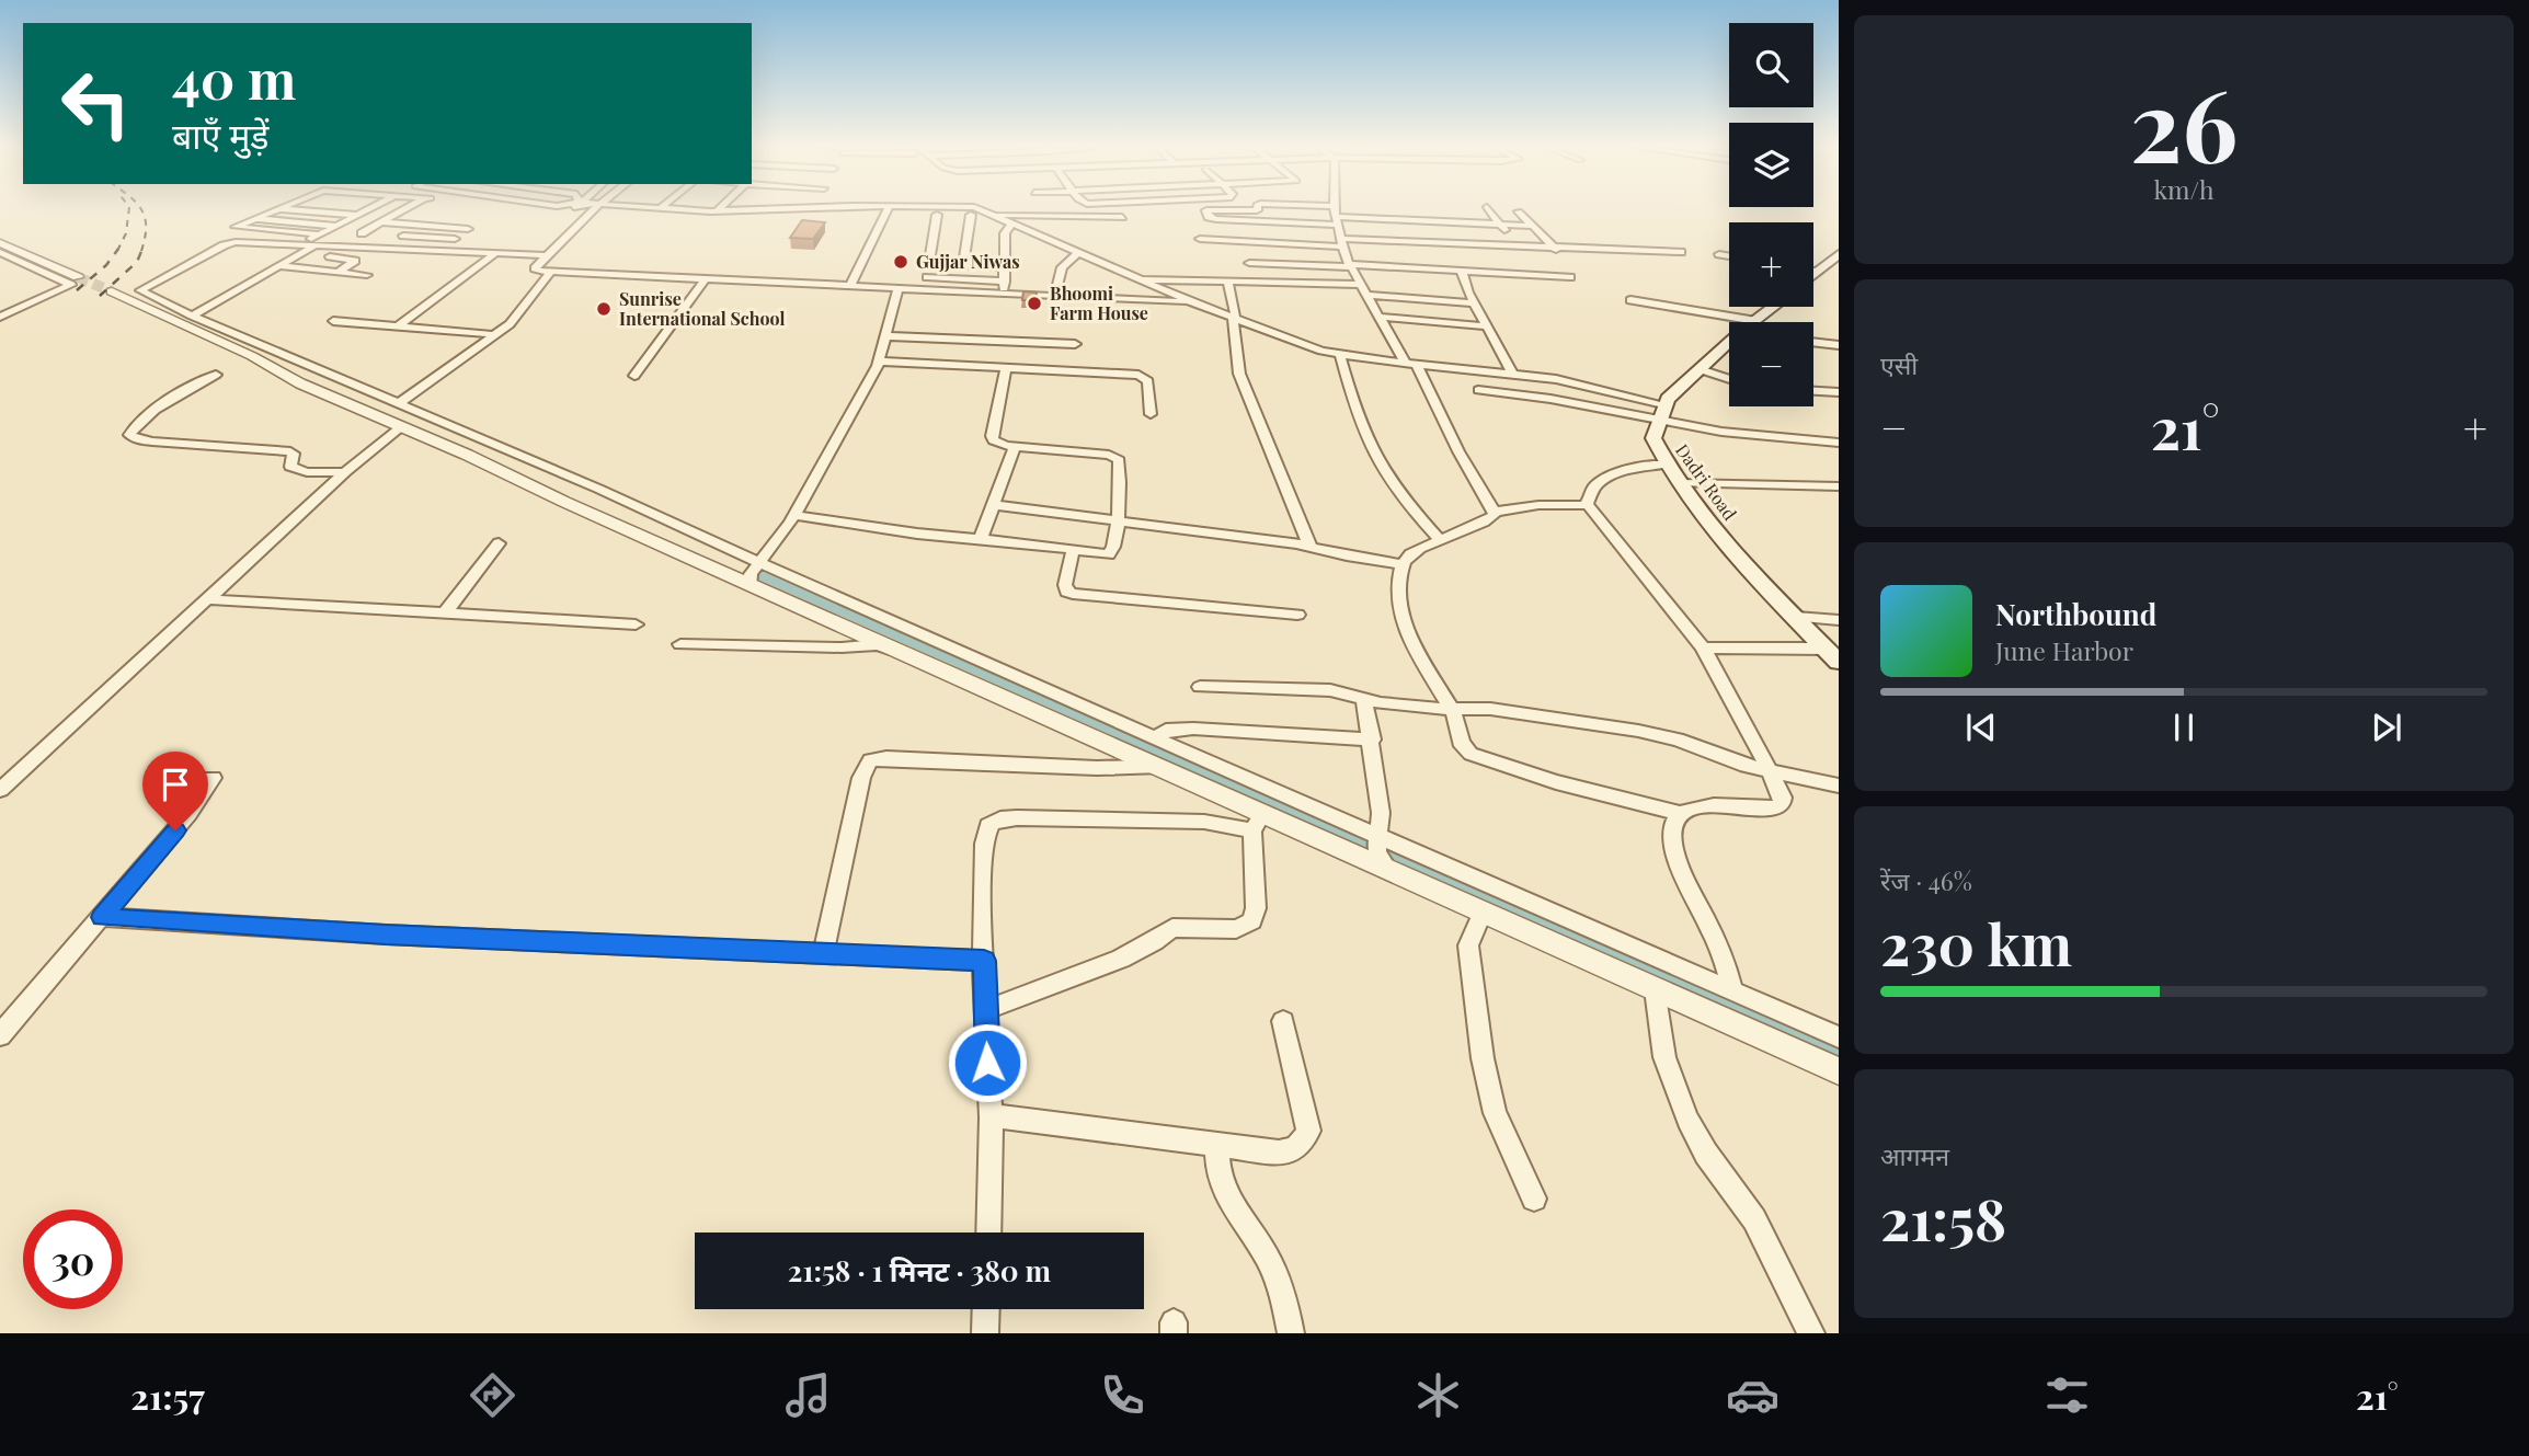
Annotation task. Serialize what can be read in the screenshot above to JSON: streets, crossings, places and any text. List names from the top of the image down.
{
  "streets": {
    "main road": ["Dadri Road"]
  },
  "places": ["Gujjar Niwas", "Bhoomi Farm House", "Sunrise International School"],
  "page": {
    "tile": [
      ["26", "km/h"],
      "एसी",
      ["रेंज · 46%", "230 km"],
      ["आगमन", "21:58"]
    ],
    "map_buttons": ["+", "−"],
    "turn": ["40 m", "बाएँ मुड़ें"],
    "heat": ["−", "21°", "+"],
    "song": ["Northbound", "June Harbor"],
    "limit": "30",
    "trip": "21:58 · 1 मिनट · 380 m",
    "tabs": ["21:57", "21°"]
  }
}
